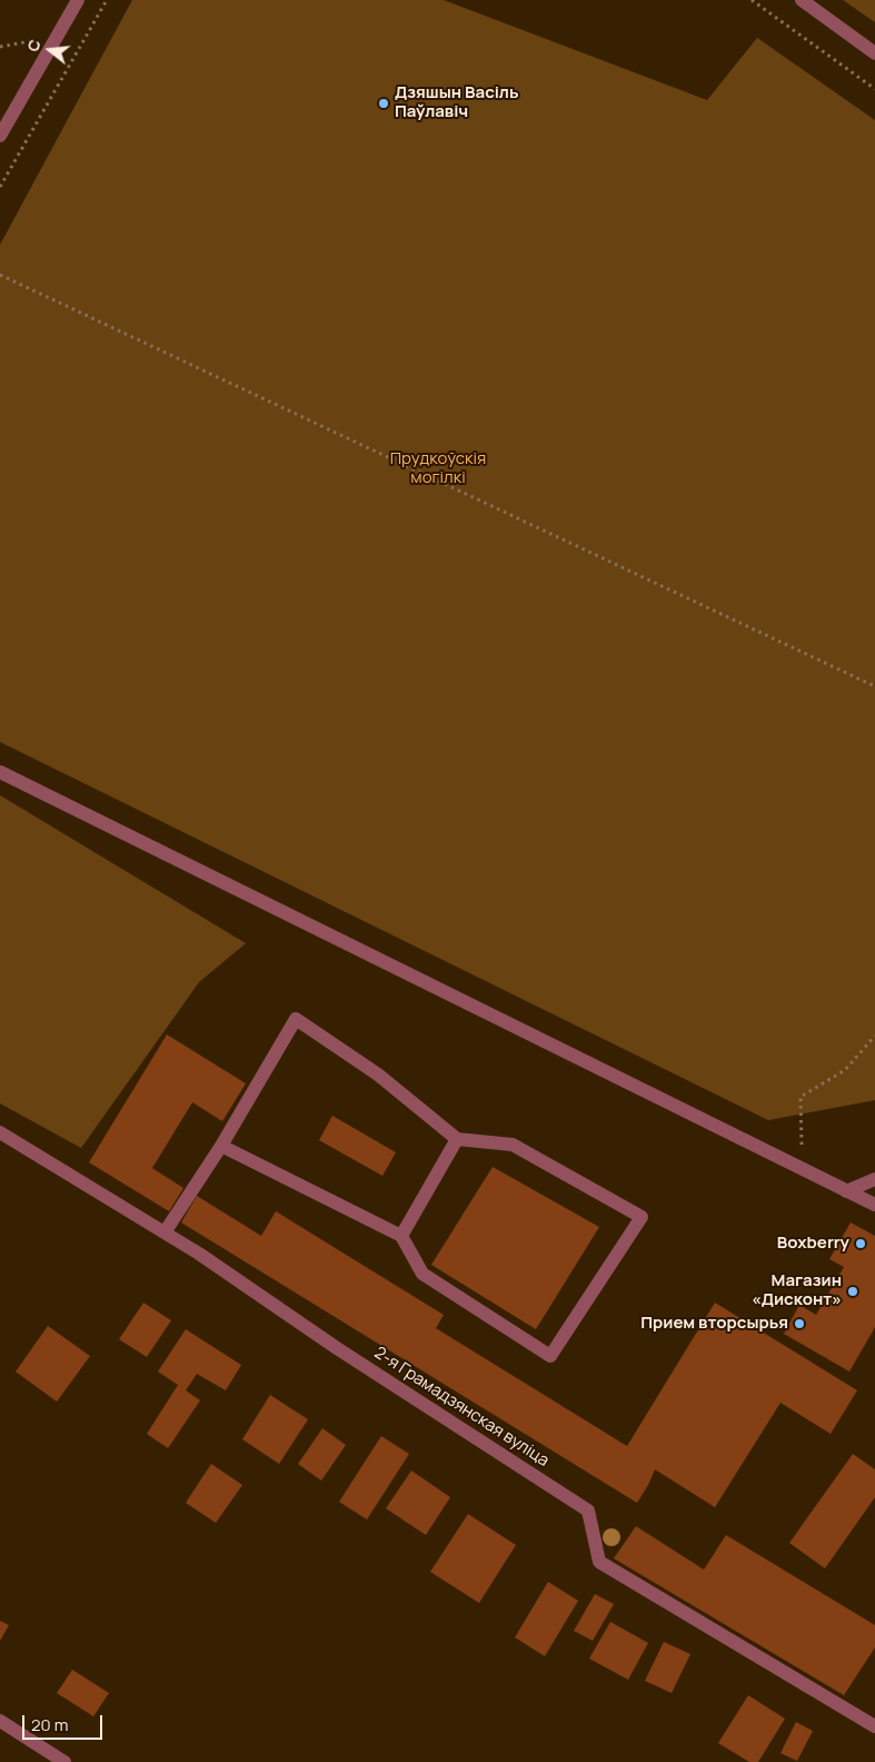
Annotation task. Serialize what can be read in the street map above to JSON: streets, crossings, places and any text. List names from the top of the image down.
{
  "streets": {
    "street": ["2-я Грамадзянская вуліца"]
  },
  "parks": ["Прудкоўскія могілкі"],
  "places": [
    "Дзяшын Васіль Паўлавіч",
    "Boxberry",
    "Магазин «Дисконт»",
    "Прием вторсырья"
  ],
  "scale_bar": "20 m",
  "north": "left"
}
